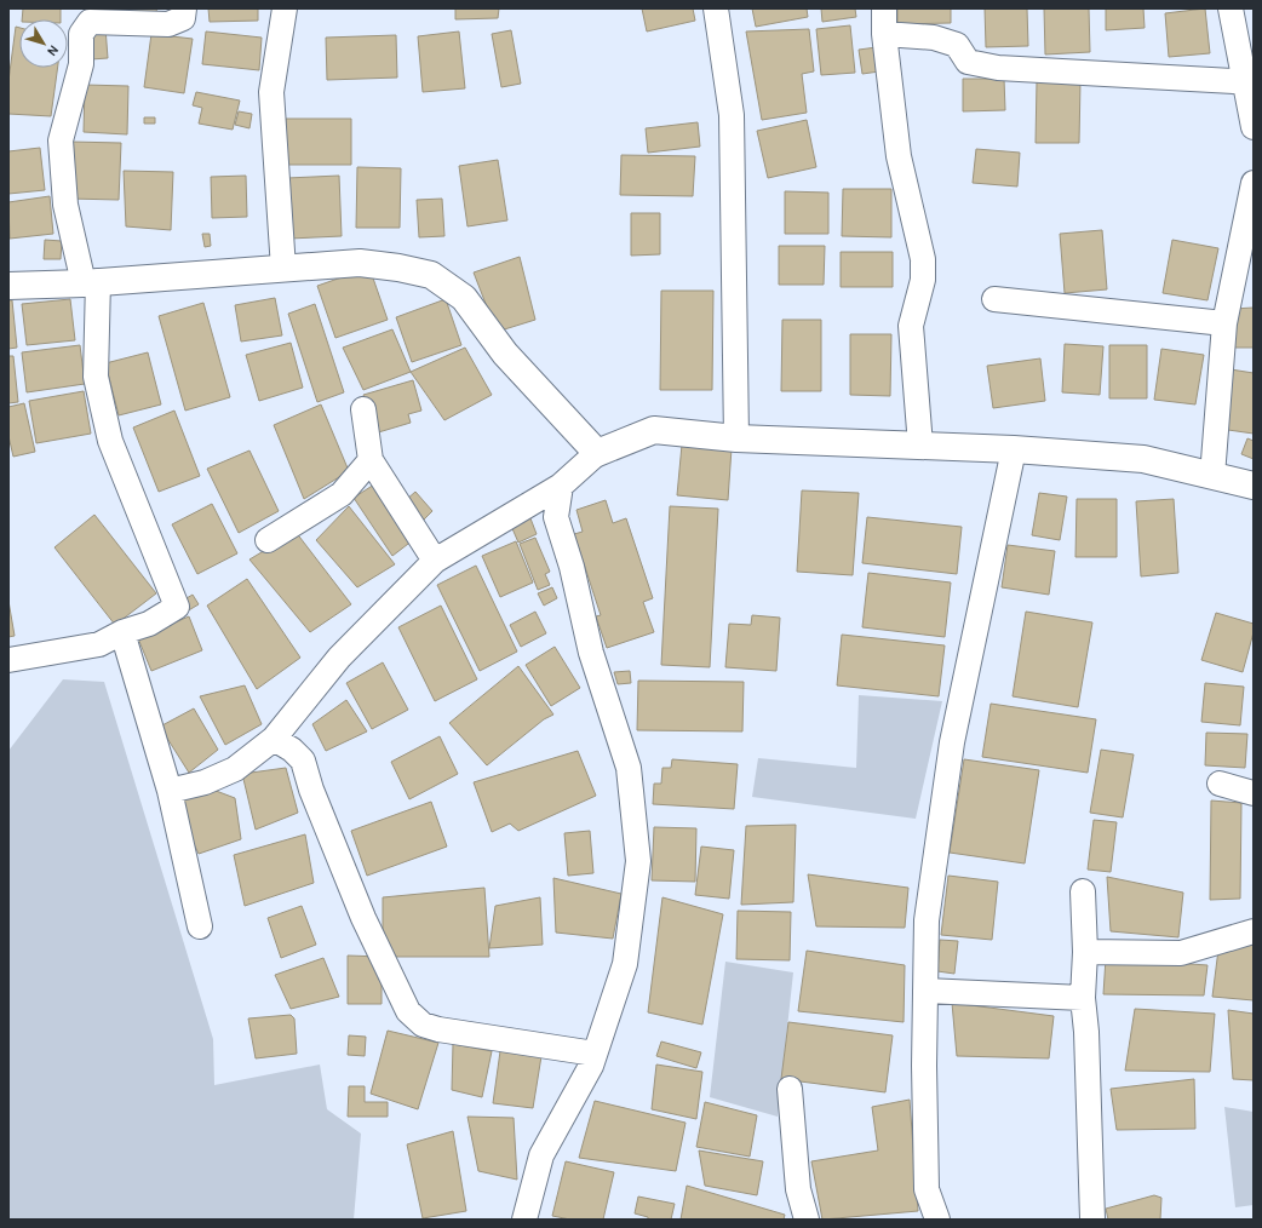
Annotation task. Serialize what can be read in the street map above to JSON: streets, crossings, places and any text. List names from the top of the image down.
{
  "north": "bottom right"
}
